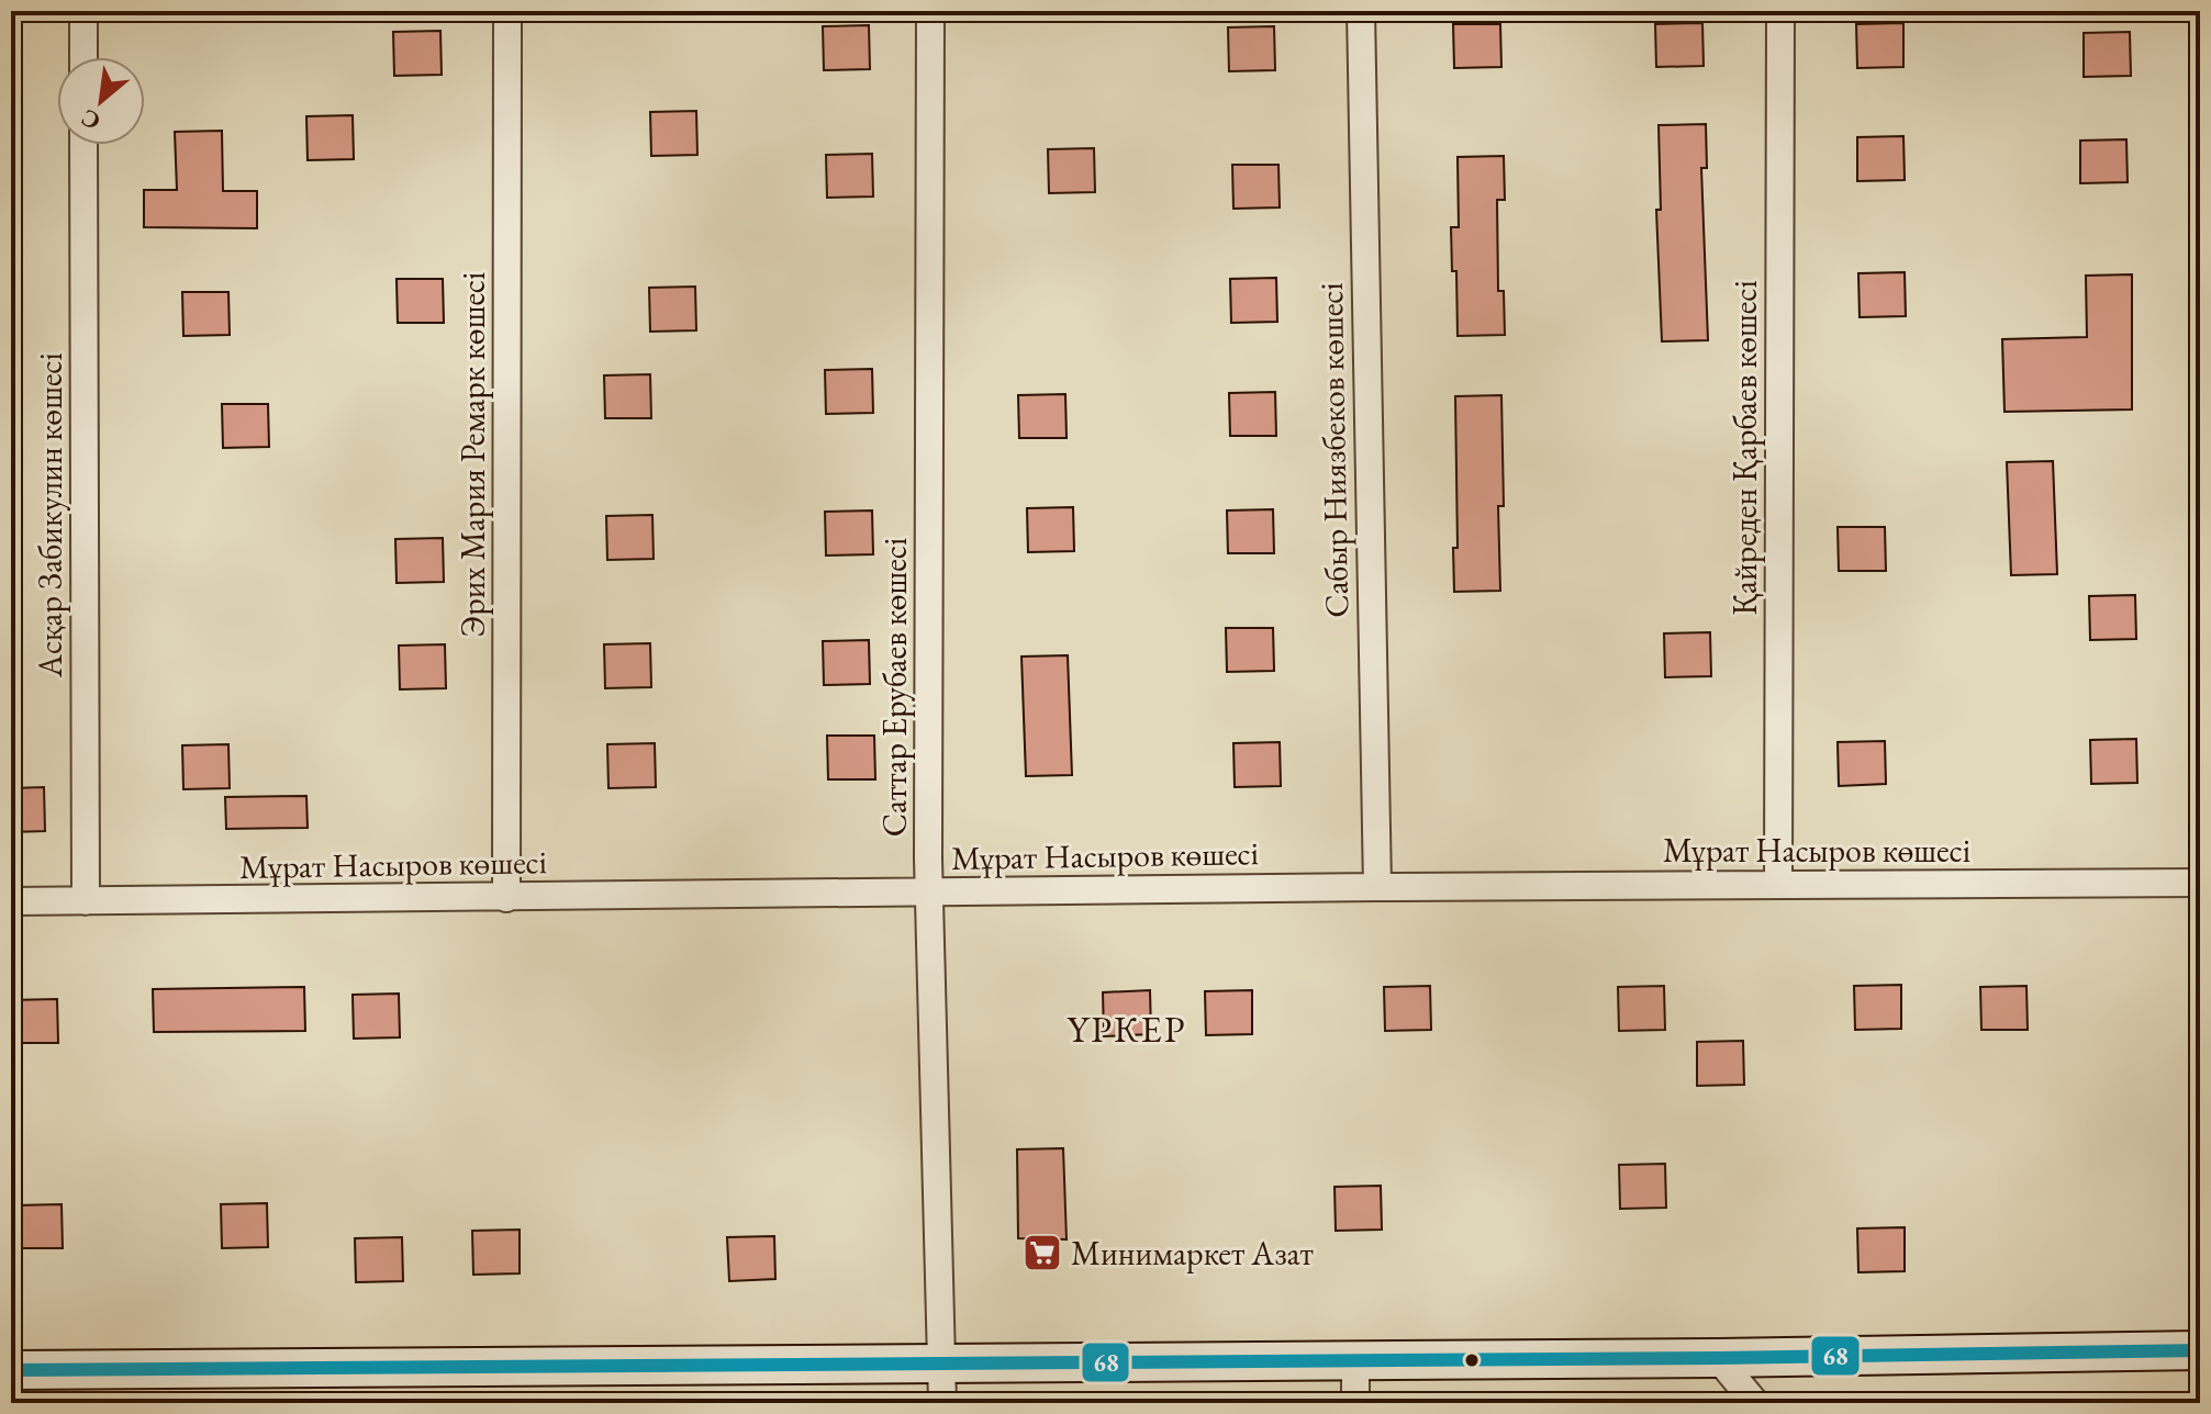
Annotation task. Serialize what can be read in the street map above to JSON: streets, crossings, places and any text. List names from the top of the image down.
{
  "streets": {
    "street": [
      "Қайреден Қарбаев көшесі",
      "Сабыр Ниязбеков көшесі",
      "Эрих Мария Ремарк көшесі",
      "Асқар Забикулин көшесі",
      "Саттар Ерубаев көшесі",
      "Мұрат Насыров көшесі"
    ]
  },
  "crossings": [
    ["Қайреден Қарбаев көшесі", "Мұрат Насыров көшесі"],
    ["Сабыр Ниязбеков көшесі", "Мұрат Насыров көшесі"],
    ["Эрих Мария Ремарк көшесі", "Мұрат Насыров көшесі"],
    ["Асқар Забикулин көшесі", "Мұрат Насыров көшесі"],
    ["Саттар Ерубаев көшесі", "Мұрат Насыров көшесі"]
  ],
  "districts": ["ҮРКЕР"],
  "places": {
    "supermarket": ["Минимаркет Азат"]
  },
  "lines": ["transit line 68"],
  "north": "bottom left"
}
